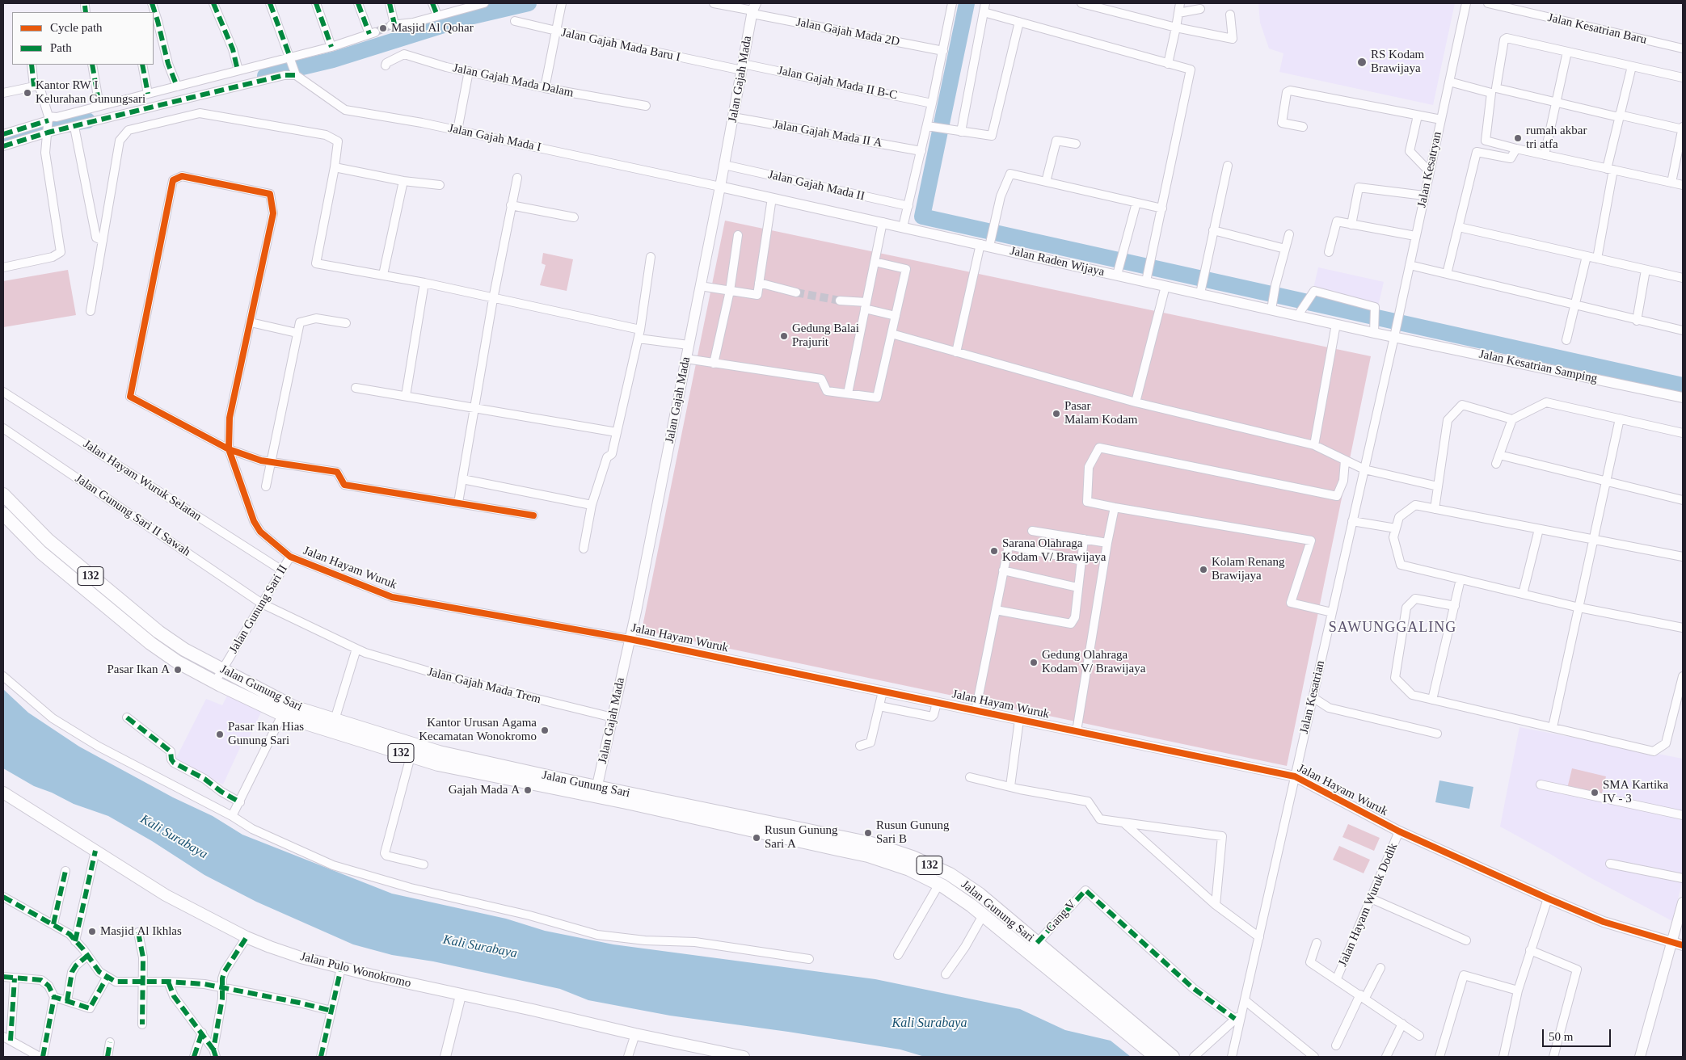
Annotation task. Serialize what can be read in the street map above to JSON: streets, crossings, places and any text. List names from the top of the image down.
{
  "streets": {
    "main road": ["132", "Jalan Gunung Sari", "Jalan Pulo Wonokromo"],
    "street": [
      "Jalan Kesatrian Baru",
      "Jalan Gajah Mada 2D",
      "Jalan Gajah Mada Baru I",
      "Jalan Gajah Mada",
      "Jalan Gajah Mada Dalam",
      "Jalan Gajah Mada II B-C",
      "Jalan Gajah Mada II A",
      "Jalan Gajah Mada I",
      "Jalan Kesatryan",
      "Jalan Gajah Mada II",
      "Jalan Raden Wijaya",
      "Jalan Kesatrian Samping",
      "Jalan Hayam Wuruk Selatan",
      "Jalan Gunung Sari II Sawah",
      "Jalan Hayam Wuruk",
      "Jalan Gunung Sari II",
      "Jalan Gajah Mada Trem",
      "Jalan Kesatrian",
      "Jalan Hayam Wuruk Dodik",
      "Gang V"
    ]
  },
  "crossings": [
    ["Jalan Gajah Mada 2D", "Jalan Gajah Mada"],
    ["Jalan Gajah Mada Baru I", "Jalan Gajah Mada"],
    ["Jalan Gajah Mada Baru I", "Jalan Gajah Mada Dalam"],
    ["Jalan Gajah Mada Baru I", "Jalan Gajah Mada II B-C"],
    ["Jalan Gajah Mada", "Jalan Gajah Mada II B-C"],
    ["Jalan Gajah Mada", "Jalan Gajah Mada II A"],
    ["Jalan Gajah Mada", "Jalan Gajah Mada I"],
    ["Jalan Gajah Mada", "Jalan Gajah Mada II"],
    ["Jalan Gajah Mada", "Jalan Raden Wijaya"],
    ["Jalan Gajah Mada", "Jalan Hayam Wuruk"],
    ["Jalan Gajah Mada", "Jalan Gajah Mada Trem"],
    ["Jalan Gajah Mada", "Jalan Gunung Sari"],
    ["Jalan Gajah Mada I", "Jalan Raden Wijaya"],
    ["Jalan Kesatryan", "Jalan Raden Wijaya"],
    ["Jalan Kesatryan", "Jalan Kesatrian Samping"],
    ["Jalan Kesatryan", "Jalan Kesatrian"],
    ["Jalan Raden Wijaya", "Jalan Kesatrian Samping"],
    ["Jalan Raden Wijaya", "Jalan Kesatrian"],
    ["Jalan Kesatrian Samping", "Jalan Kesatrian"],
    ["Jalan Hayam Wuruk Selatan", "Jalan Gunung Sari II"],
    ["Jalan Gunung Sari II Sawah", "Jalan Gunung Sari II"],
    ["Jalan Gunung Sari II Sawah", "Jalan Gajah Mada Trem"],
    ["Jalan Hayam Wuruk", "Jalan Gunung Sari II"],
    ["Jalan Hayam Wuruk", "Jalan Kesatrian"],
    ["Jalan Hayam Wuruk", "Jalan Hayam Wuruk Dodik"],
    ["Jalan Gunung Sari II", "Jalan Gajah Mada Trem"],
    ["Jalan Gunung Sari II", "Jalan Gunung Sari"],
    ["Jalan Gunung Sari", "Gang V"]
  ],
  "districts": ["SAWUNGGALING"],
  "water": ["Kali Surabaya"],
  "places": [
    "Masjid Al Qohar",
    "RS Kodam Brawijaya",
    "Kantor RW I Kelurahan Gunungsari",
    "rumah akbar tri atfa",
    "Gedung Balai Prajurit",
    "Pasar Malam Kodam",
    "Sarana Olahraga Kodam V/ Brawijaya",
    "Kolam Renang Brawijaya",
    "Gedung Olahraga Kodam V/ Brawijaya",
    "Pasar Ikan A",
    "Kantor Urusan Agama Kecamatan Wonokromo",
    "Pasar Ikan Hias Gunung Sari",
    "Gajah Mada A",
    "SMA Kartika IV - 3",
    "Rusun Gunung Sari B",
    "Rusun Gunung Sari A",
    "Masjid Al Ikhlas"
  ],
  "legend": ["Cycle path", "Path"],
  "scale_bar": "50 m"
}
